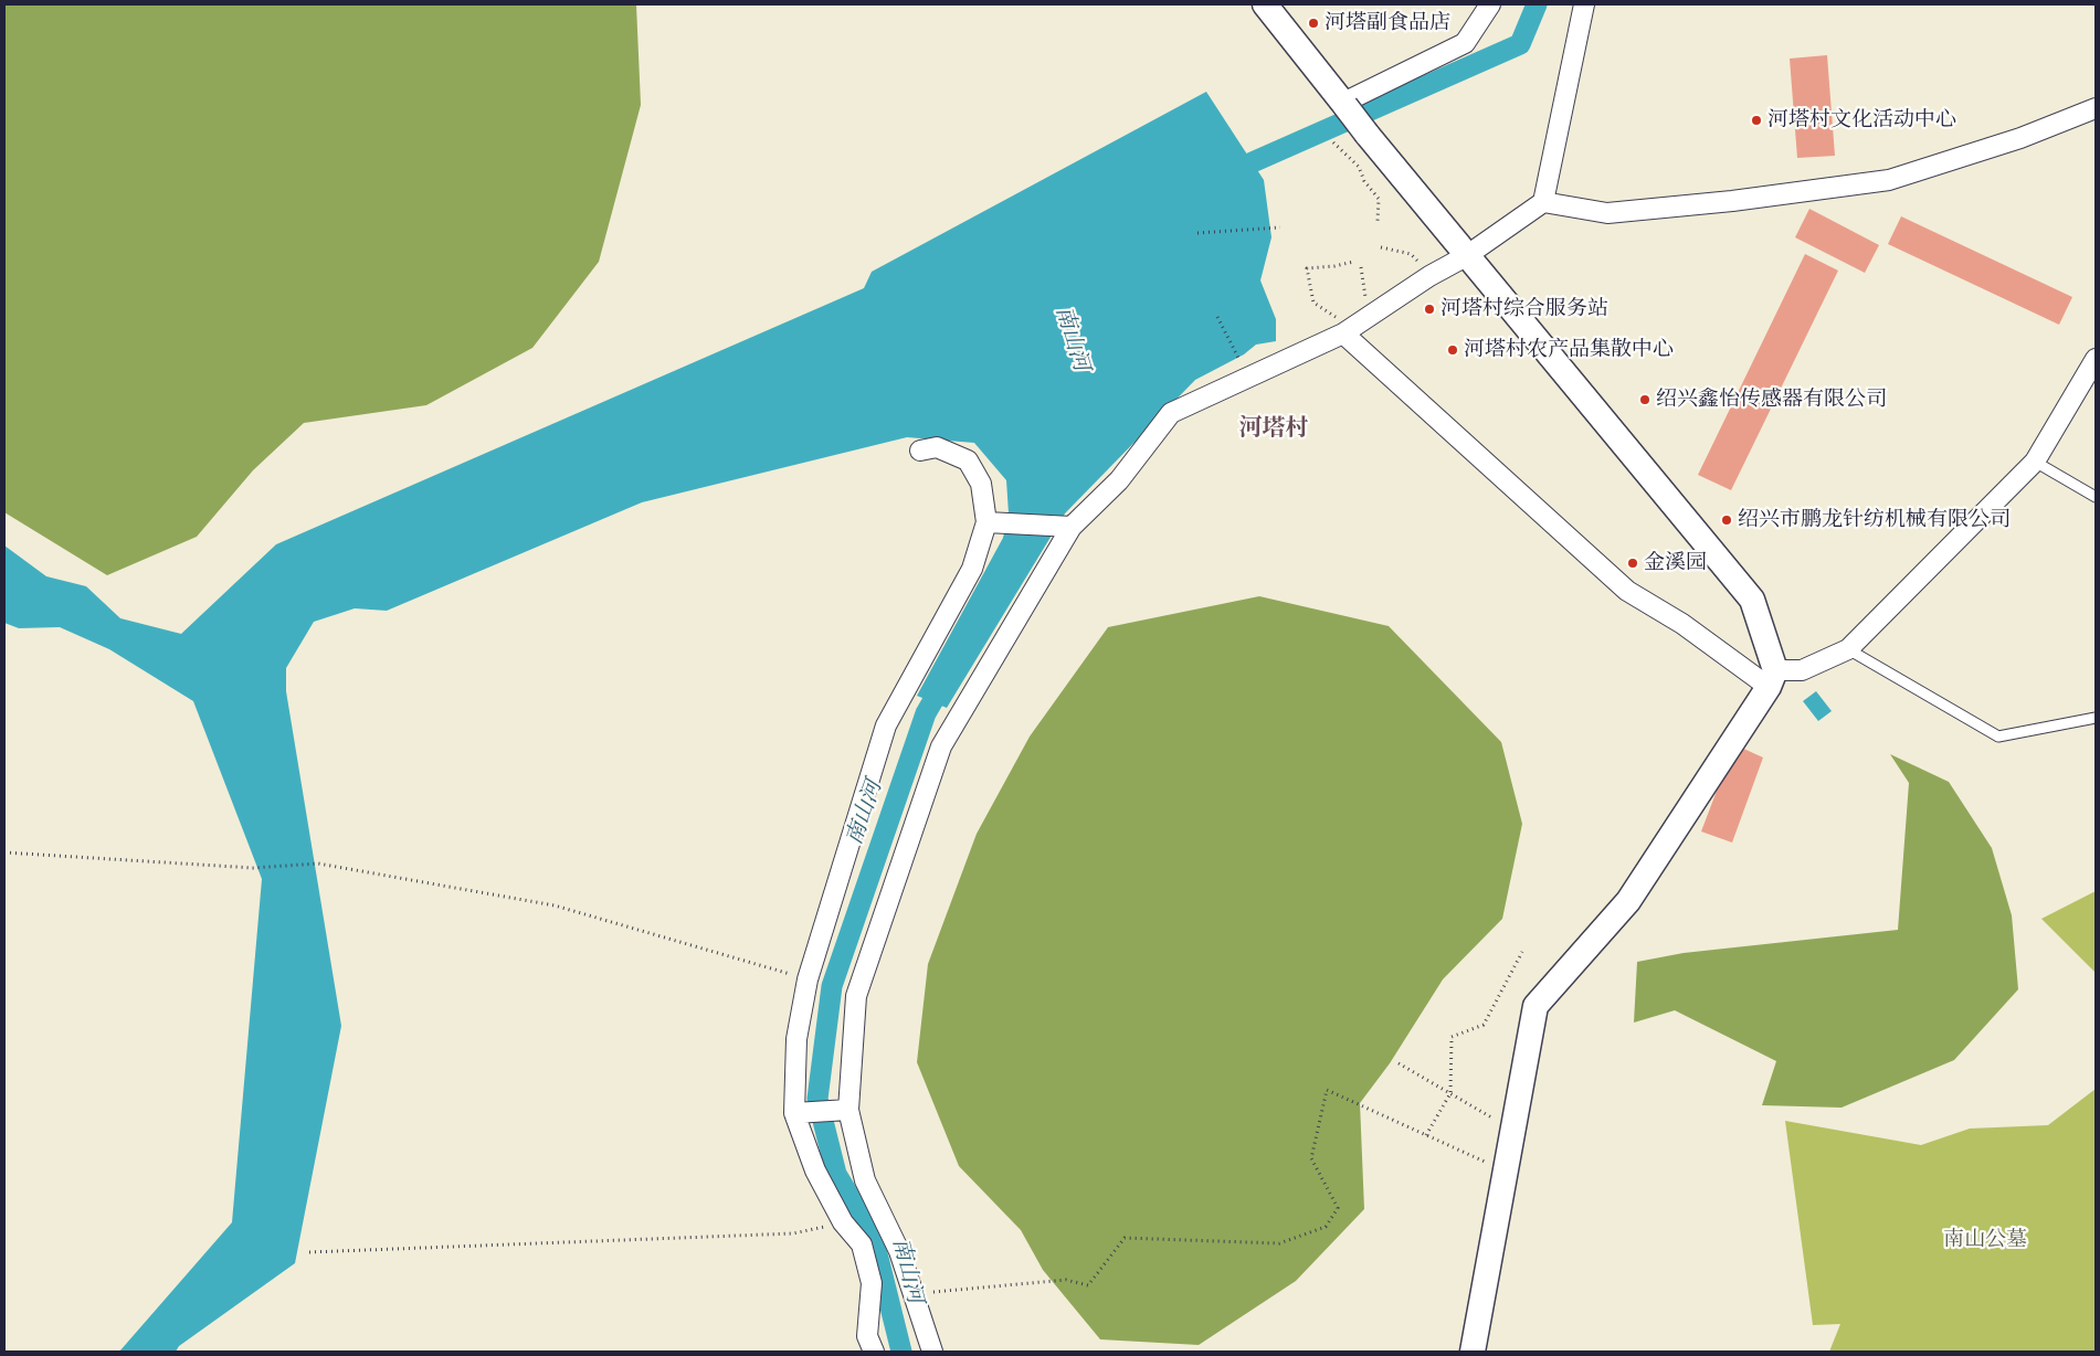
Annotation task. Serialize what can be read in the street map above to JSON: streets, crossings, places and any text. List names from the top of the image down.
{
  "districts": ["河塔村"],
  "water": ["南山河"],
  "parks": ["南山公墓"],
  "places": [
    "河塔副食品店",
    "河塔村文化活动中心",
    "河塔村综合服务站",
    "河塔村农产品集散中心",
    "绍兴鑫怡传感器有限公司",
    "绍兴市鹏龙针纺机械有限公司",
    "金溪园"
  ]
}
